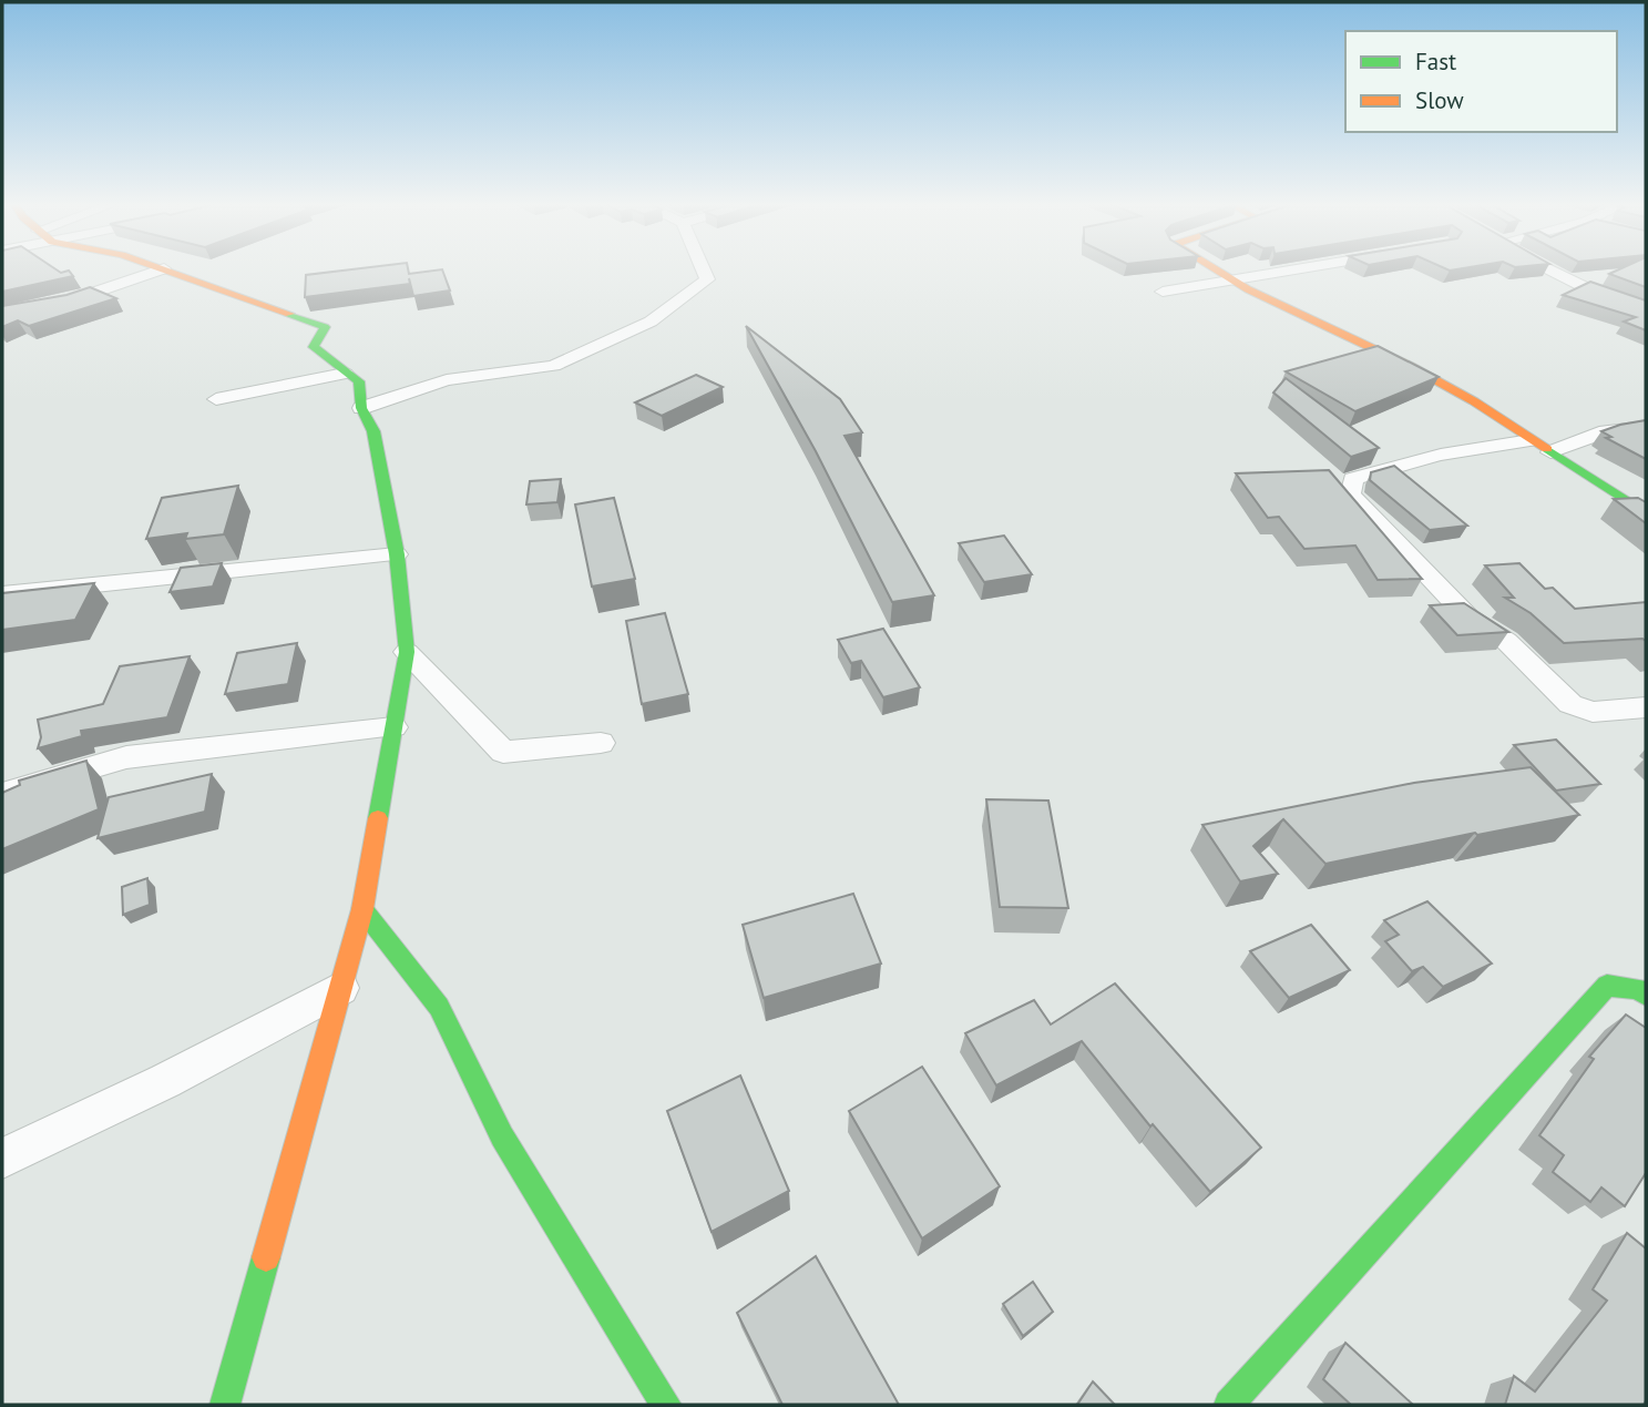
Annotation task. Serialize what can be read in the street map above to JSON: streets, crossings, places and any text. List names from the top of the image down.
{
  "legend": ["Fast", "Slow"]
}
